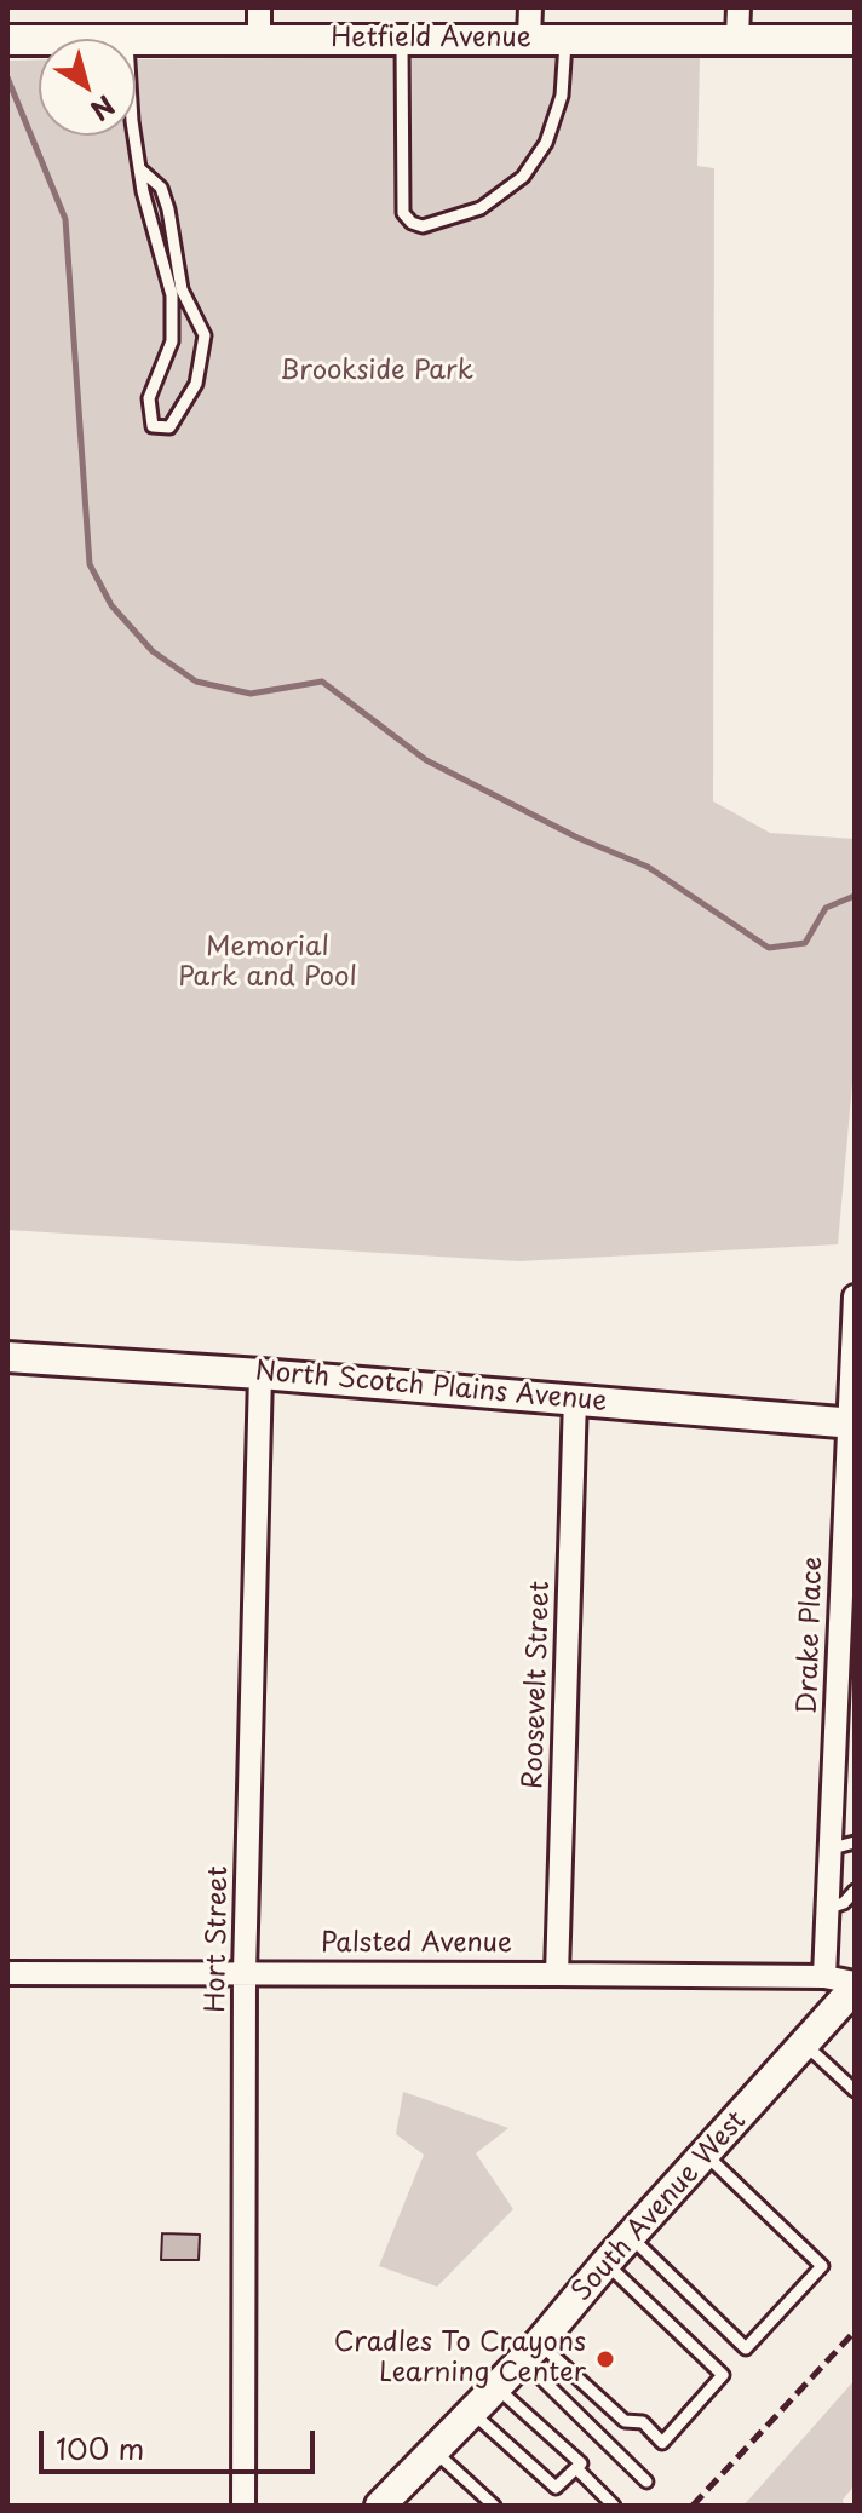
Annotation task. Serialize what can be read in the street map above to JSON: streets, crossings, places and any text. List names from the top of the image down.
{
  "streets": {
    "street": [
      "Hetfield Avenue",
      "North Scotch Plains Avenue",
      "Drake Place",
      "Roosevelt Street",
      "Hort Street",
      "Palsted Avenue",
      "South Avenue West"
    ]
  },
  "crossings": [
    ["North Scotch Plains Avenue", "Drake Place"],
    ["North Scotch Plains Avenue", "Roosevelt Street"],
    ["North Scotch Plains Avenue", "Hort Street"],
    ["Drake Place", "Palsted Avenue"],
    ["Drake Place", "South Avenue West"],
    ["Roosevelt Street", "Palsted Avenue"],
    ["Hort Street", "Palsted Avenue"],
    ["Palsted Avenue", "South Avenue West"]
  ],
  "parks": ["Brookside Park", "Memorial Park and Pool"],
  "places": ["Cradles To Crayons Learning Center"],
  "scale_bar": "100 m",
  "north": "bottom right"
}
